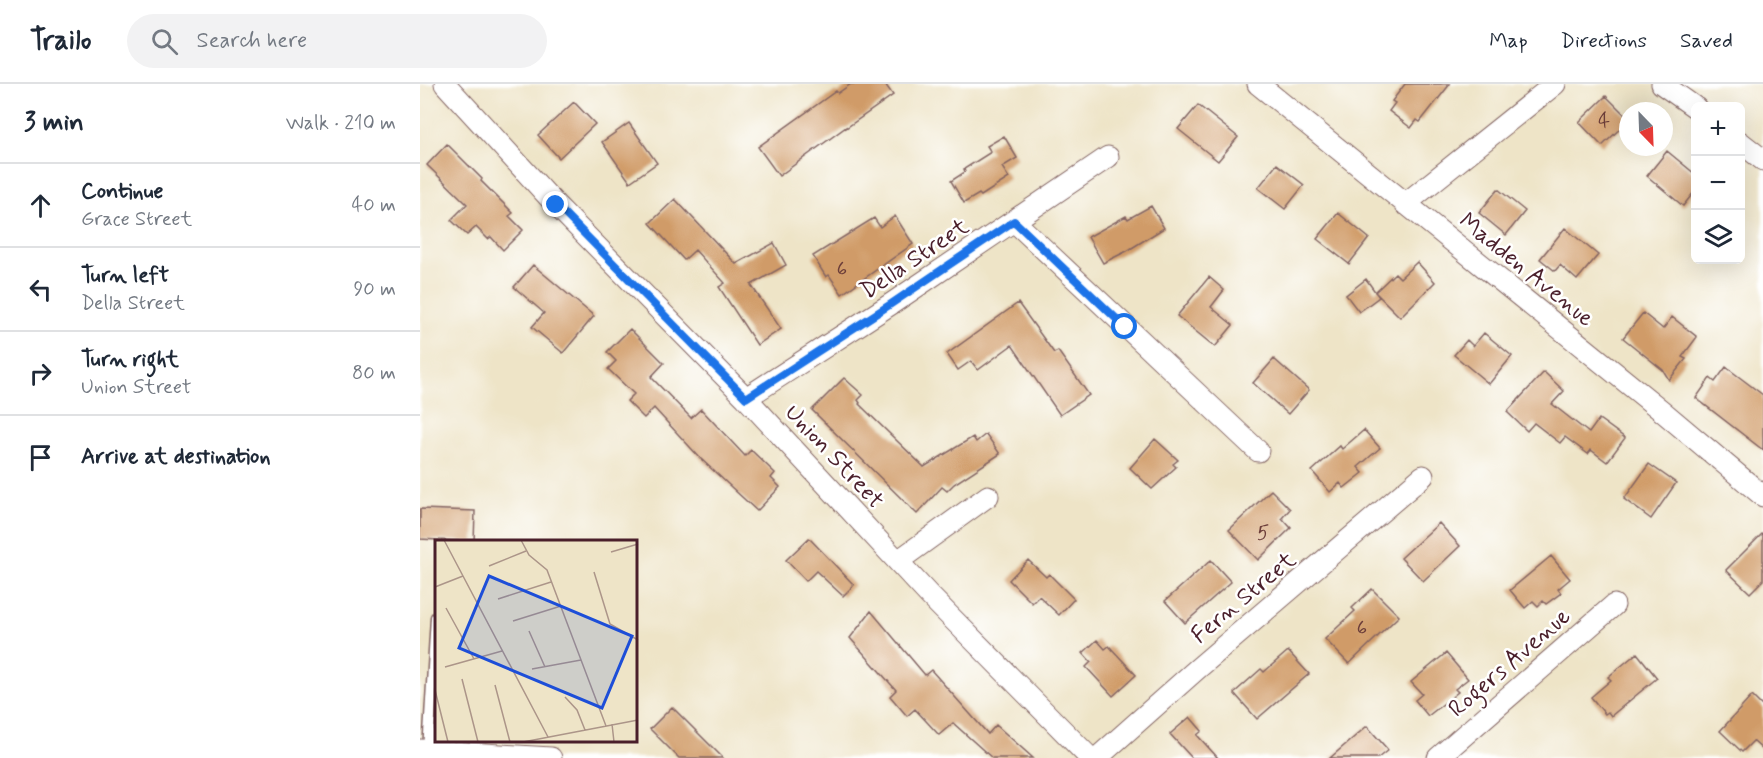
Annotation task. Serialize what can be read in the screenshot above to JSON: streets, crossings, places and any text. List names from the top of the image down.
{
  "streets": {
    "street": [
      "Della Street",
      "Madden Avenue",
      "Union Street",
      "Fern Street",
      "Rogers Avenue"
    ]
  },
  "crossings": [
    ["Della Street", "Union Street"]
  ],
  "house_numbers": [
    "4",
    "6",
    "5",
    "6"
  ],
  "north": "bottom right",
  "page": {
    "header": "Trailo",
    "search": "Search here",
    "nav": ["Map", "Directions", "Saved"],
    "heading": ["3 min", "Walk · 210 m"],
    "map_buttons": ["+", "−"],
    "list": [
      ["Continue", "Grace Street", "40 m"],
      ["Turn left", "Della Street", "90 m"],
      ["Turn right", "Union Street", "80 m"],
      "Arrive at destination"
    ]
  }
}
